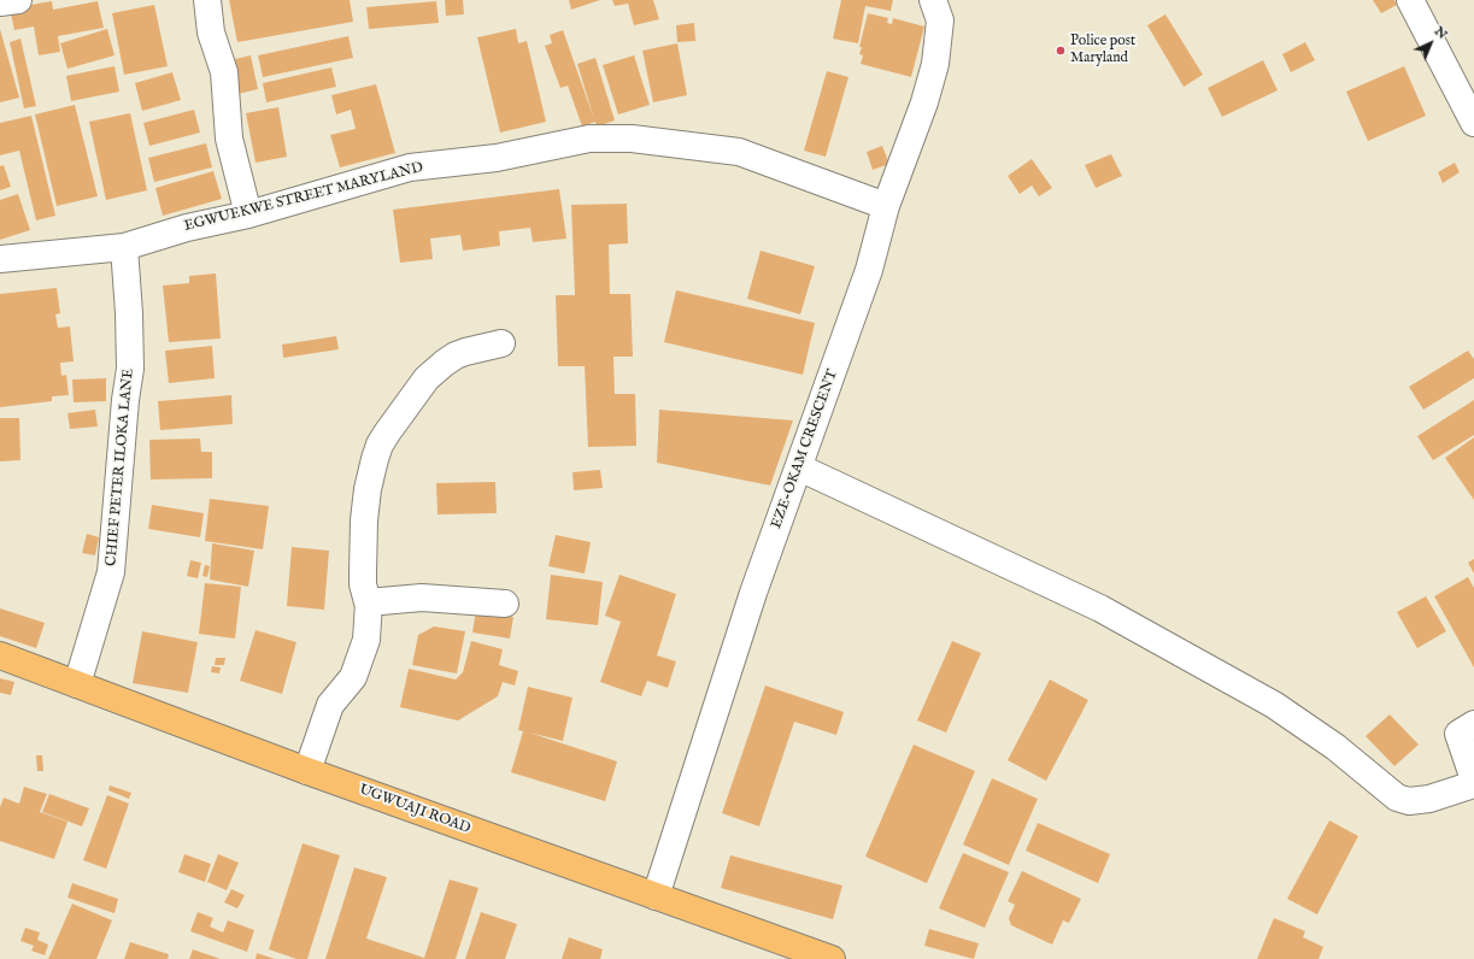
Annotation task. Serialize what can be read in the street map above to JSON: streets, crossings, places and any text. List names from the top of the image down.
{
  "streets": {
    "main road": ["UGWUAJI ROAD"],
    "street": ["EGWUEKWE STREET MARYLAND", "EZE-OKAM CRESCENT", "CHIEF PETER ILOKA LANE"]
  },
  "crossings": [
    ["EGWUEKWE STREET MARYLAND", "EZE-OKAM CRESCENT"],
    ["EGWUEKWE STREET MARYLAND", "CHIEF PETER ILOKA LANE"],
    ["EZE-OKAM CRESCENT", "UGWUAJI ROAD"],
    ["CHIEF PETER ILOKA LANE", "UGWUAJI ROAD"]
  ],
  "places": ["Police post Maryland"],
  "north": "top right"
}
